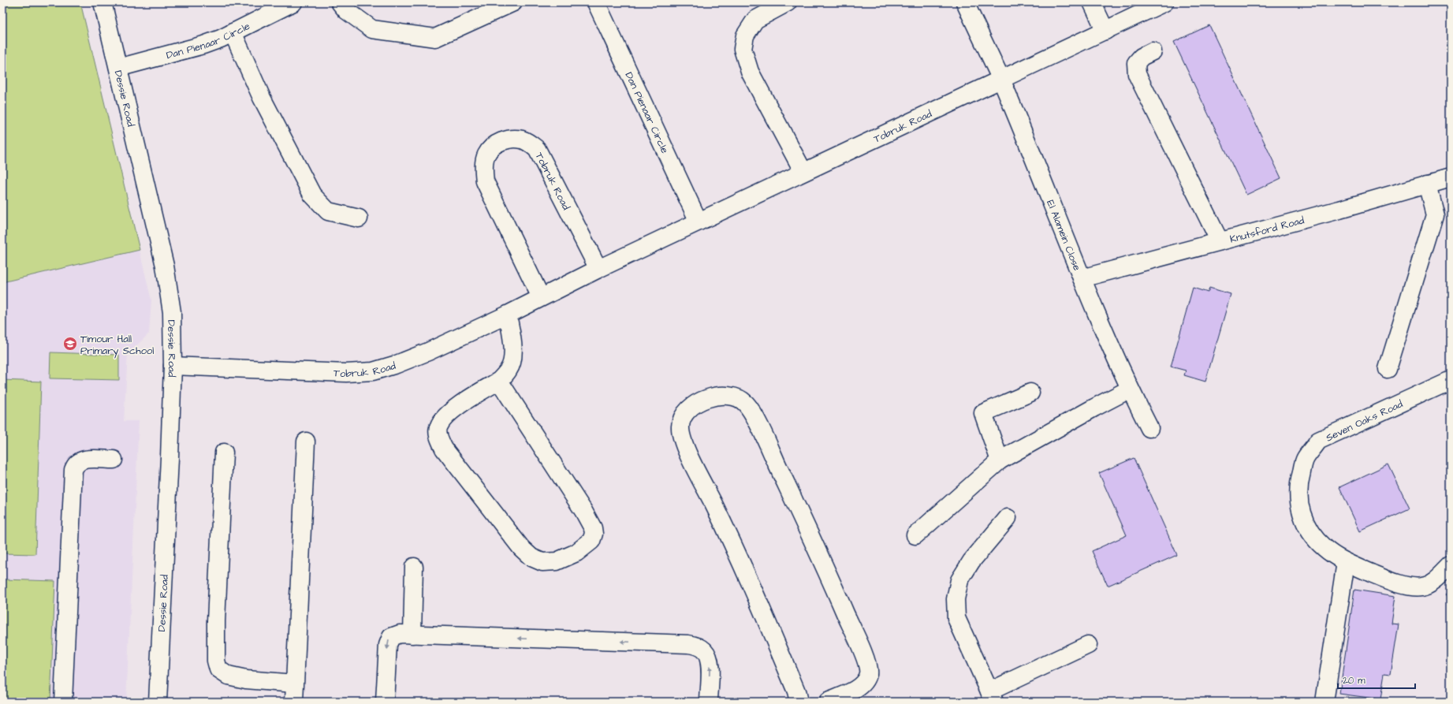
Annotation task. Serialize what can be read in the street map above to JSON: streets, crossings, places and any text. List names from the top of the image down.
{
  "streets": {
    "street": [
      "Dan Pienaar Circle",
      "Dessie Road",
      "Tobruk Road",
      "Knutsford Road",
      "El Alamein Close",
      "Seven Oaks Road"
    ]
  },
  "crossings": [
    ["Dan Pienaar Circle", "Dessie Road"],
    ["Dan Pienaar Circle", "Tobruk Road"],
    ["Dessie Road", "Tobruk Road"],
    ["Tobruk Road", "El Alamein Close"],
    ["Knutsford Road", "El Alamein Close"]
  ],
  "places": {
    "school or university": ["Timour Hall Primary School"]
  },
  "scale_bar": "20 m"
}
